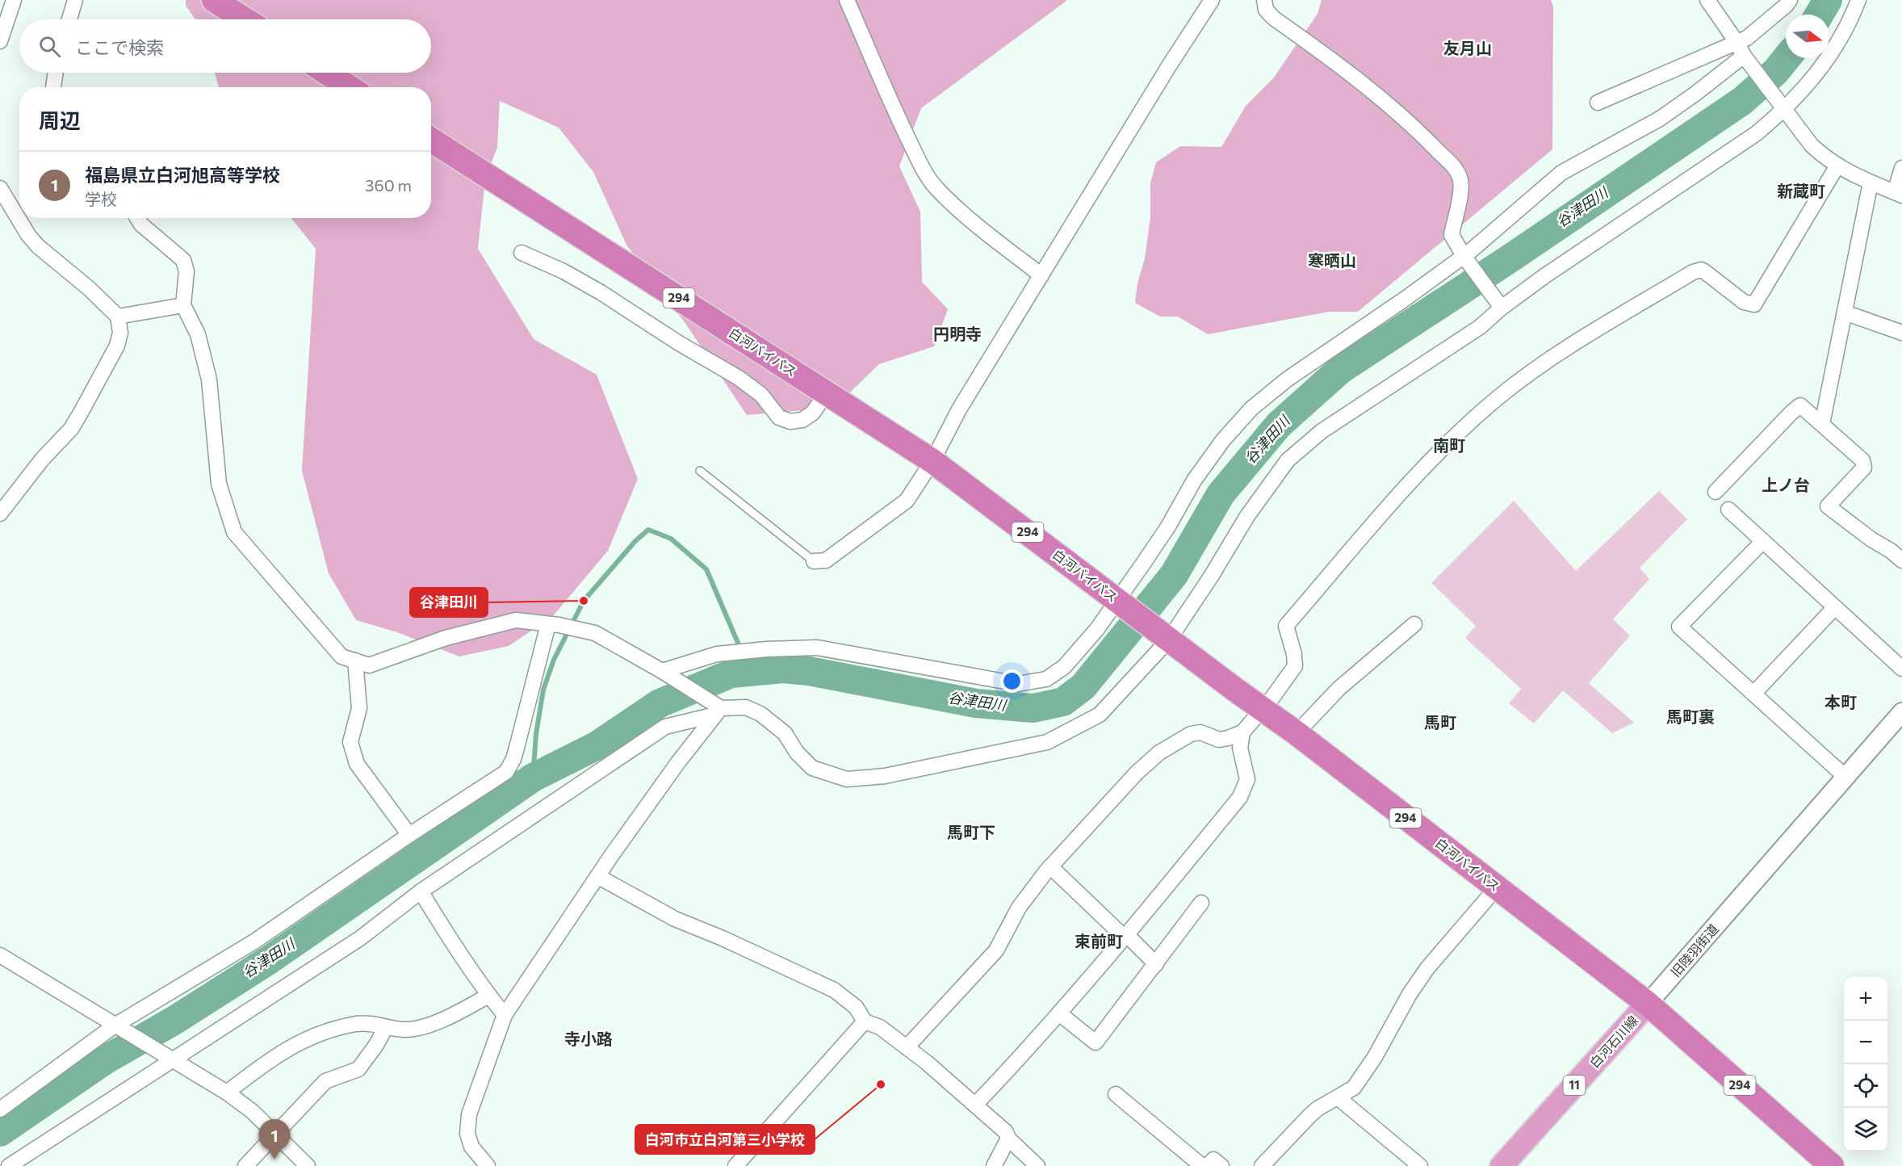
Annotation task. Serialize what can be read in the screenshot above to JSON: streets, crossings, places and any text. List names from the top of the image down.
{
  "streets": {
    "highway": ["294", "白河バイパス"],
    "main road": ["白河石川線", "11"],
    "street": ["旧陸羽街道"]
  },
  "crossings": [
    ["294", "白河バイパス"],
    ["294", "旧陸羽街道"],
    ["294", "白河石川線"],
    ["白河バイパス", "旧陸羽街道"],
    ["白河バイパス", "白河石川線"],
    ["旧陸羽街道", "白河石川線"]
  ],
  "districts": [
    "友月山",
    "新蔵町",
    "寒晒山",
    "円明寺",
    "南町",
    "上ノ台",
    "本町",
    "馬町裏",
    "馬町",
    "馬町下",
    "束前町",
    "寺小路"
  ],
  "water": ["谷津田川"],
  "places": ["谷津田川", "白河市立白河第三小学校"],
  "north": "right",
  "page": {
    "search": "ここで検索",
    "heading": "周辺",
    "list": [
      {
        "mark": "1",
        "name": "福島県立白河旭高等学校",
        "note": "学校",
        "value": "360 m"
      }
    ],
    "map_buttons": ["+", "−"],
    "pins": "1"
  }
}
